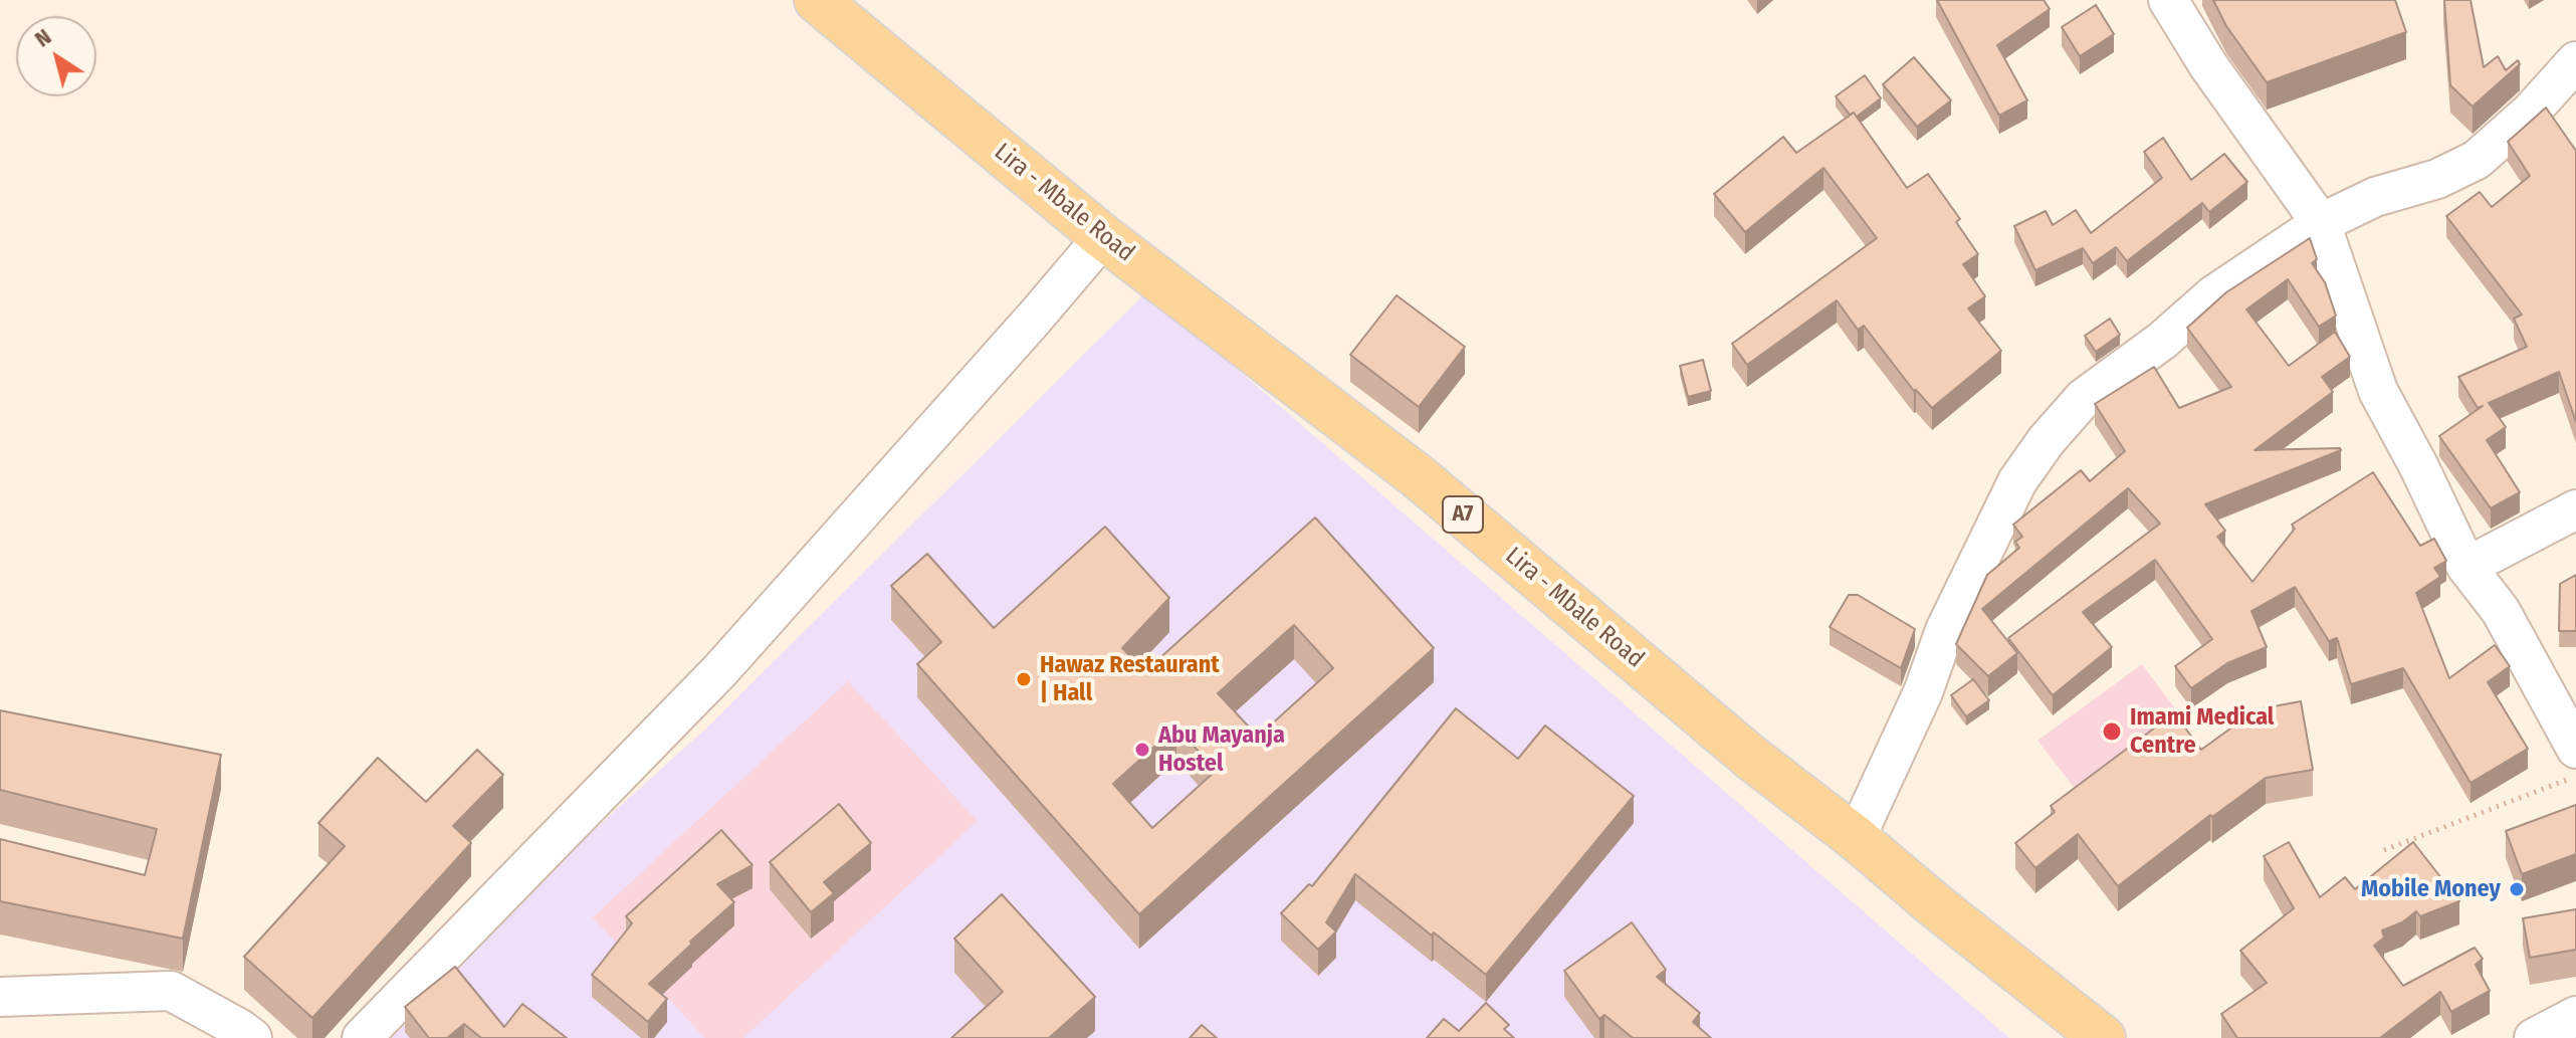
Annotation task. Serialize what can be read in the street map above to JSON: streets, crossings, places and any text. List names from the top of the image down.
{
  "streets": {
    "main road": ["Lira - Mbale Road", "A7"]
  },
  "places": [
    "Hawaz Restaurant | Hall",
    "Imami Medical Centre",
    "Abu Mayanja Hostel",
    "Mobile Money"
  ],
  "north": "top left"
}
